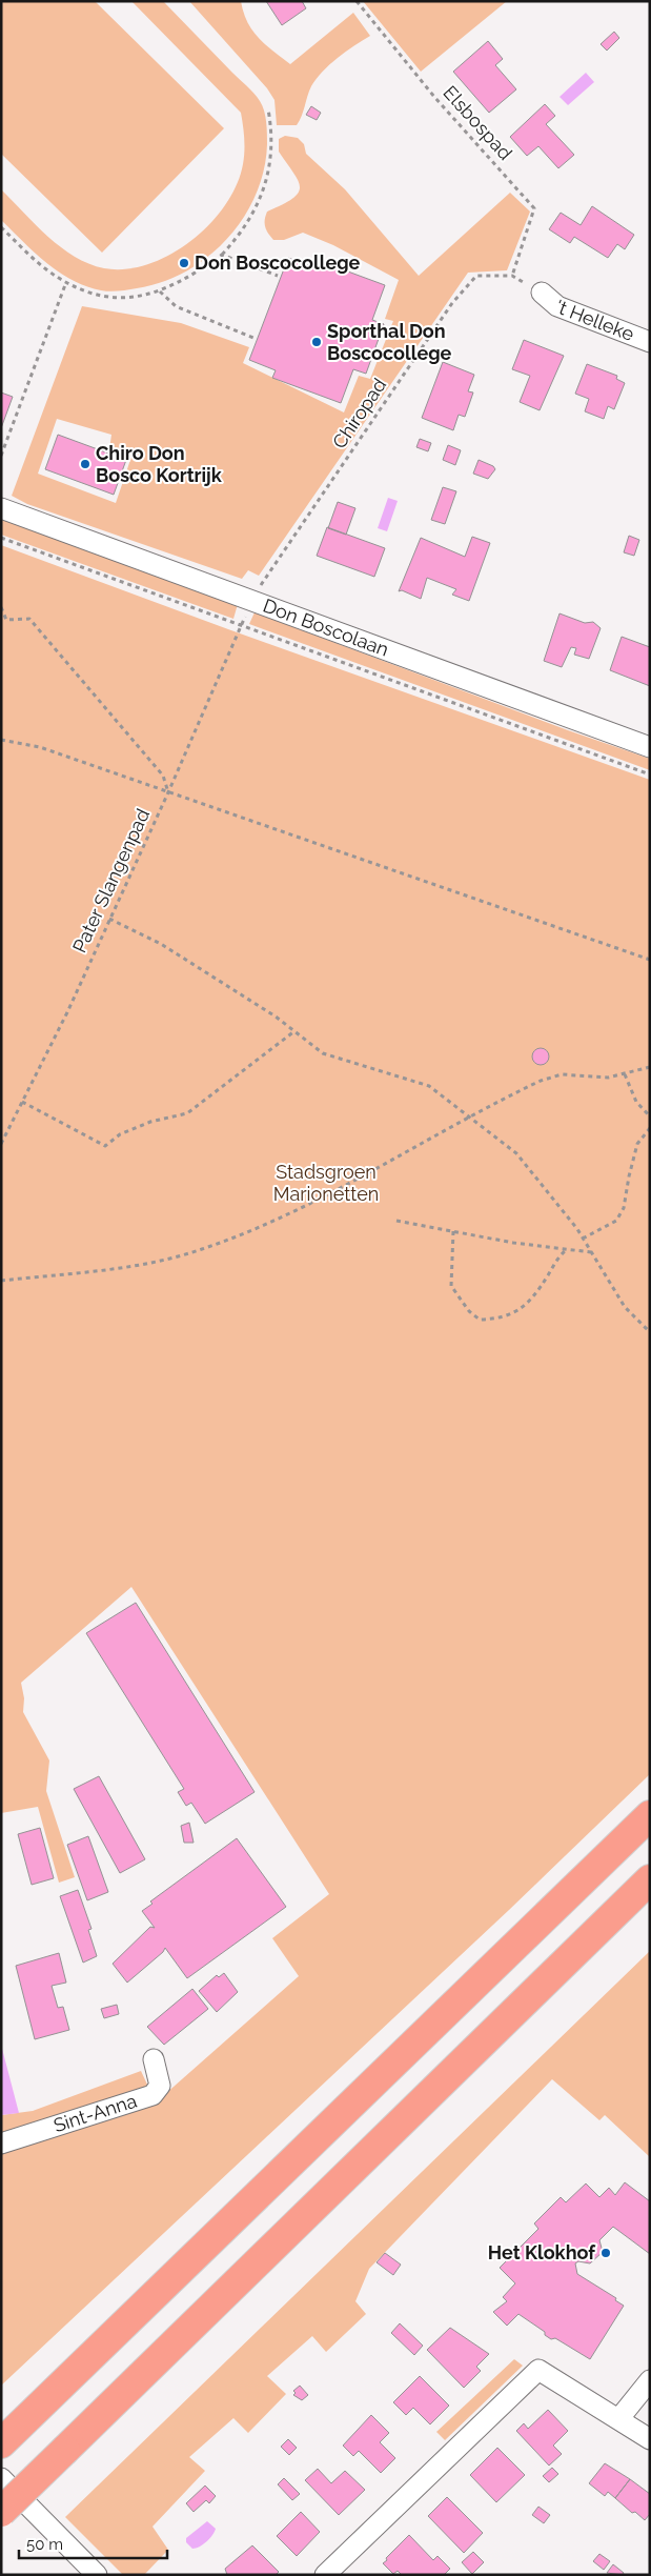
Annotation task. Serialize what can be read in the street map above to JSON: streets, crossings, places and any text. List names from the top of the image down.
{
  "streets": {
    "street": ["'t Helleke", "Don Boscolaan", "Sint-Anna"],
    "path": ["Elsbospad", "Chiropad", "Pater Slangenpad"]
  },
  "crossings": [
    ["Elsbospad", "Chiropad"],
    ["Chiropad", "Don Boscolaan"]
  ],
  "parks": ["Stadsgroen Marionetten"],
  "places": [
    "Don Boscocollege",
    "Sporthal Don Boscocollege",
    "Chiro Don Bosco Kortrijk",
    "Het Klokhof"
  ],
  "scale_bar": "50 m"
}
